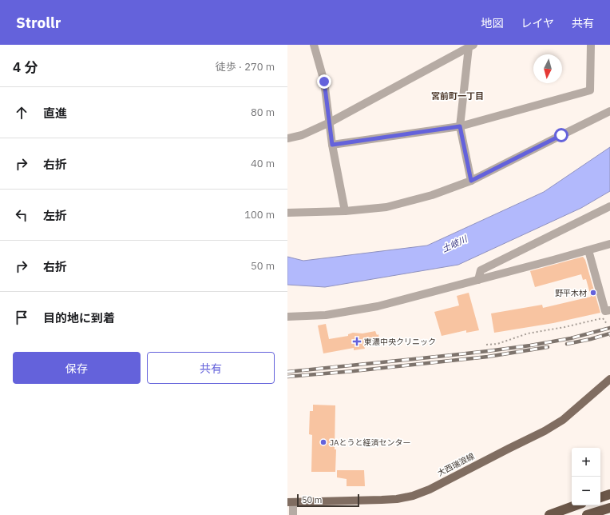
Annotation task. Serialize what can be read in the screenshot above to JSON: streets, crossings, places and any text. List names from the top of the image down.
{
  "streets": {
    "main road": ["大西瑞浪線"]
  },
  "districts": ["宮前町一丁目"],
  "water": ["土岐川"],
  "places": {
    "other": ["野平木材", "JAとうと経済センター"],
    "health": ["東濃中央クリニック"]
  },
  "scale_bar": "50 m",
  "north": "bottom",
  "page": {
    "header": "Strollr",
    "nav": ["地図", "レイヤ", "共有"],
    "heading": ["4 分", "徒歩 · 270 m"],
    "list": [
      ["直進", "80 m"],
      ["右折", "40 m"],
      ["左折", "100 m"],
      ["右折", "50 m"],
      "目的地に到着"
    ],
    "buttons": ["保存", "共有"],
    "map_buttons": ["+", "−"],
    "scale": "50 m"
  }
}
